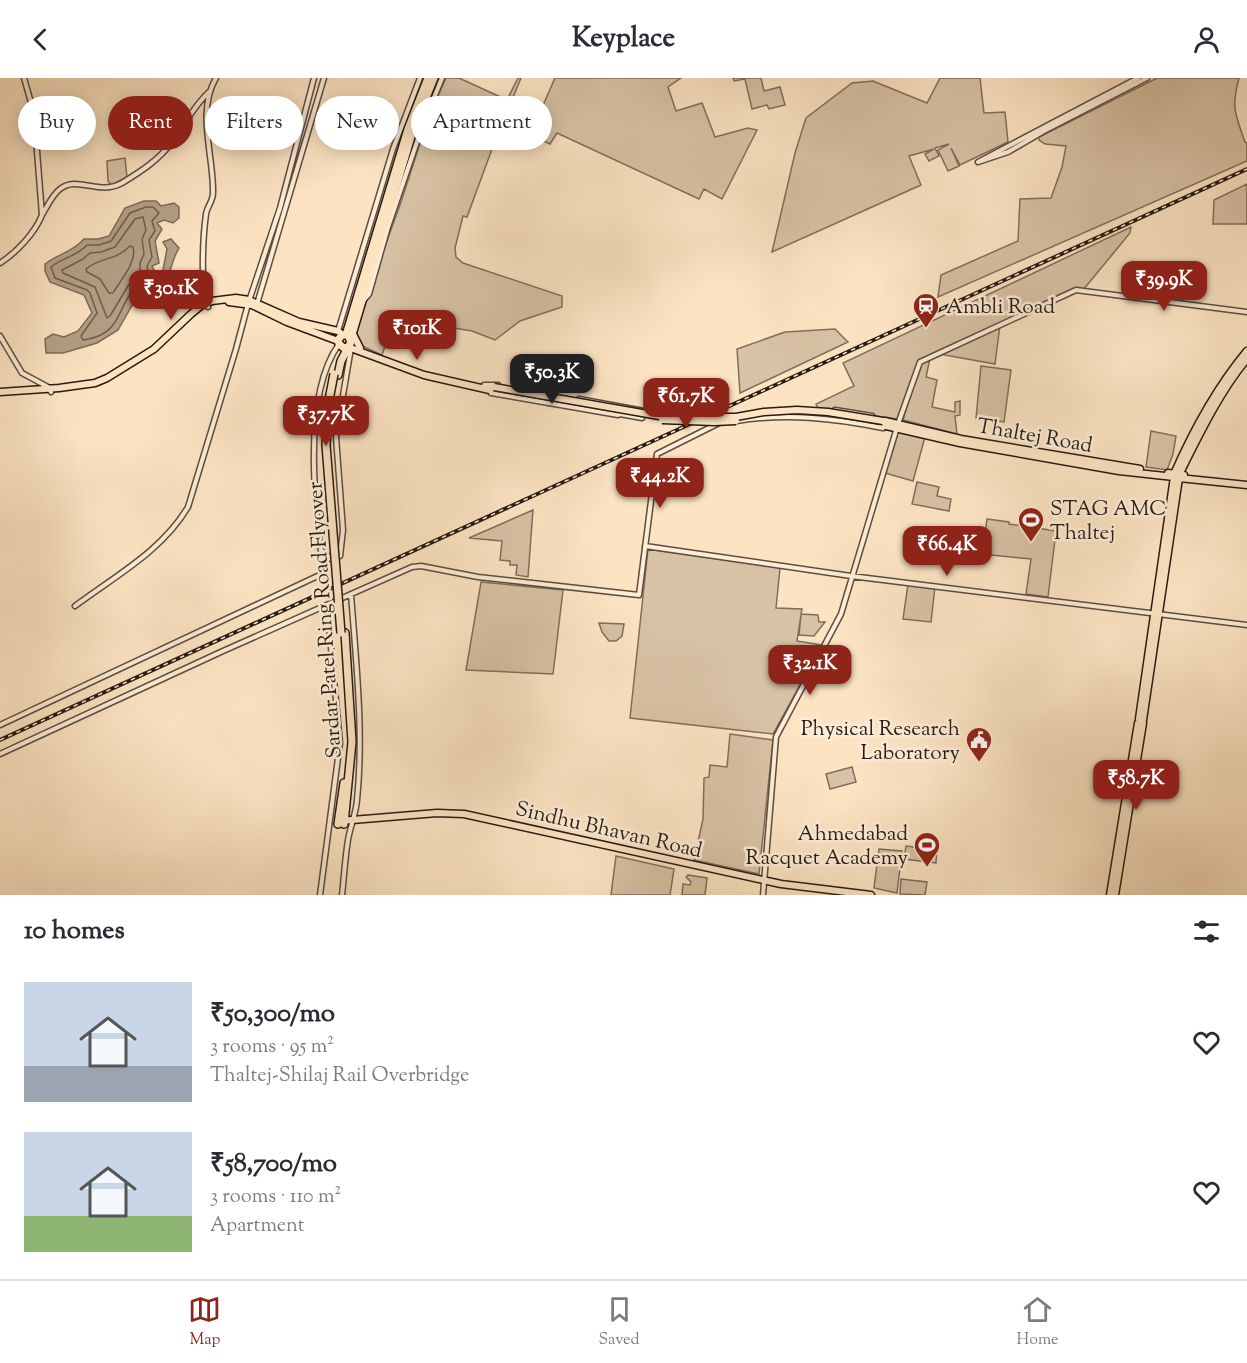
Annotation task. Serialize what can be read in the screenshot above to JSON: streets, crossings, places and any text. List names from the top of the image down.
{
  "streets": {
    "highway": ["Sardar Patel Ring Road Flyover"],
    "main road": ["Thaltej Road", "Sindhu Bhavan Road"]
  },
  "crossings": [
    ["Sardar Patel Ring Road Flyover", "Sindhu Bhavan Road"]
  ],
  "places": {
    "station": ["Ambli Road"],
    "sports": ["STAG AMC Thaltej", "Ahmedabad Racquet Academy"],
    "public building": ["Physical Research Laboratory"]
  },
  "page": {
    "header": "Keyplace",
    "chip": [
      "Buy",
      "Rent",
      "Filters",
      "New",
      "Apartment"
    ],
    "price": [
      "₹39.9K",
      "₹30.1K",
      "₹101K",
      "₹50.3K",
      "₹61.7K",
      "₹37.7K",
      "₹44.2K",
      "₹66.4K",
      "₹32.1K",
      "₹58.7K"
    ],
    "heading": "10 homes",
    "list": [
      {
        "name": "₹50,300/mo",
        "note": "3 rooms · 95 m² · Thaltej-Shilaj Rail Overbridge"
      },
      {
        "name": "₹58,700/mo",
        "note": "3 rooms · 110 m² · Apartment"
      }
    ],
    "tabs": ["Map", "Saved", "Home"]
  }
}
